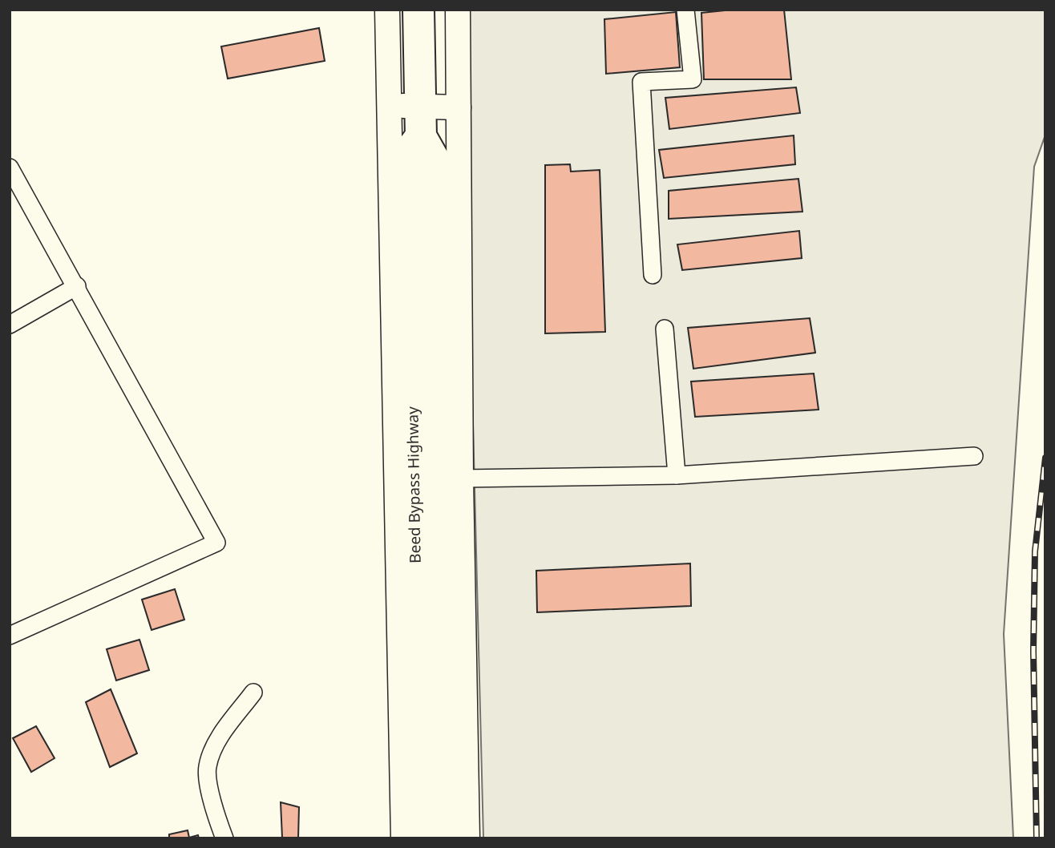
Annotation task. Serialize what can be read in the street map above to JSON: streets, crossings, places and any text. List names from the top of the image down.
{
  "streets": {
    "highway": ["Beed Bypass Highway"]
  }
}
